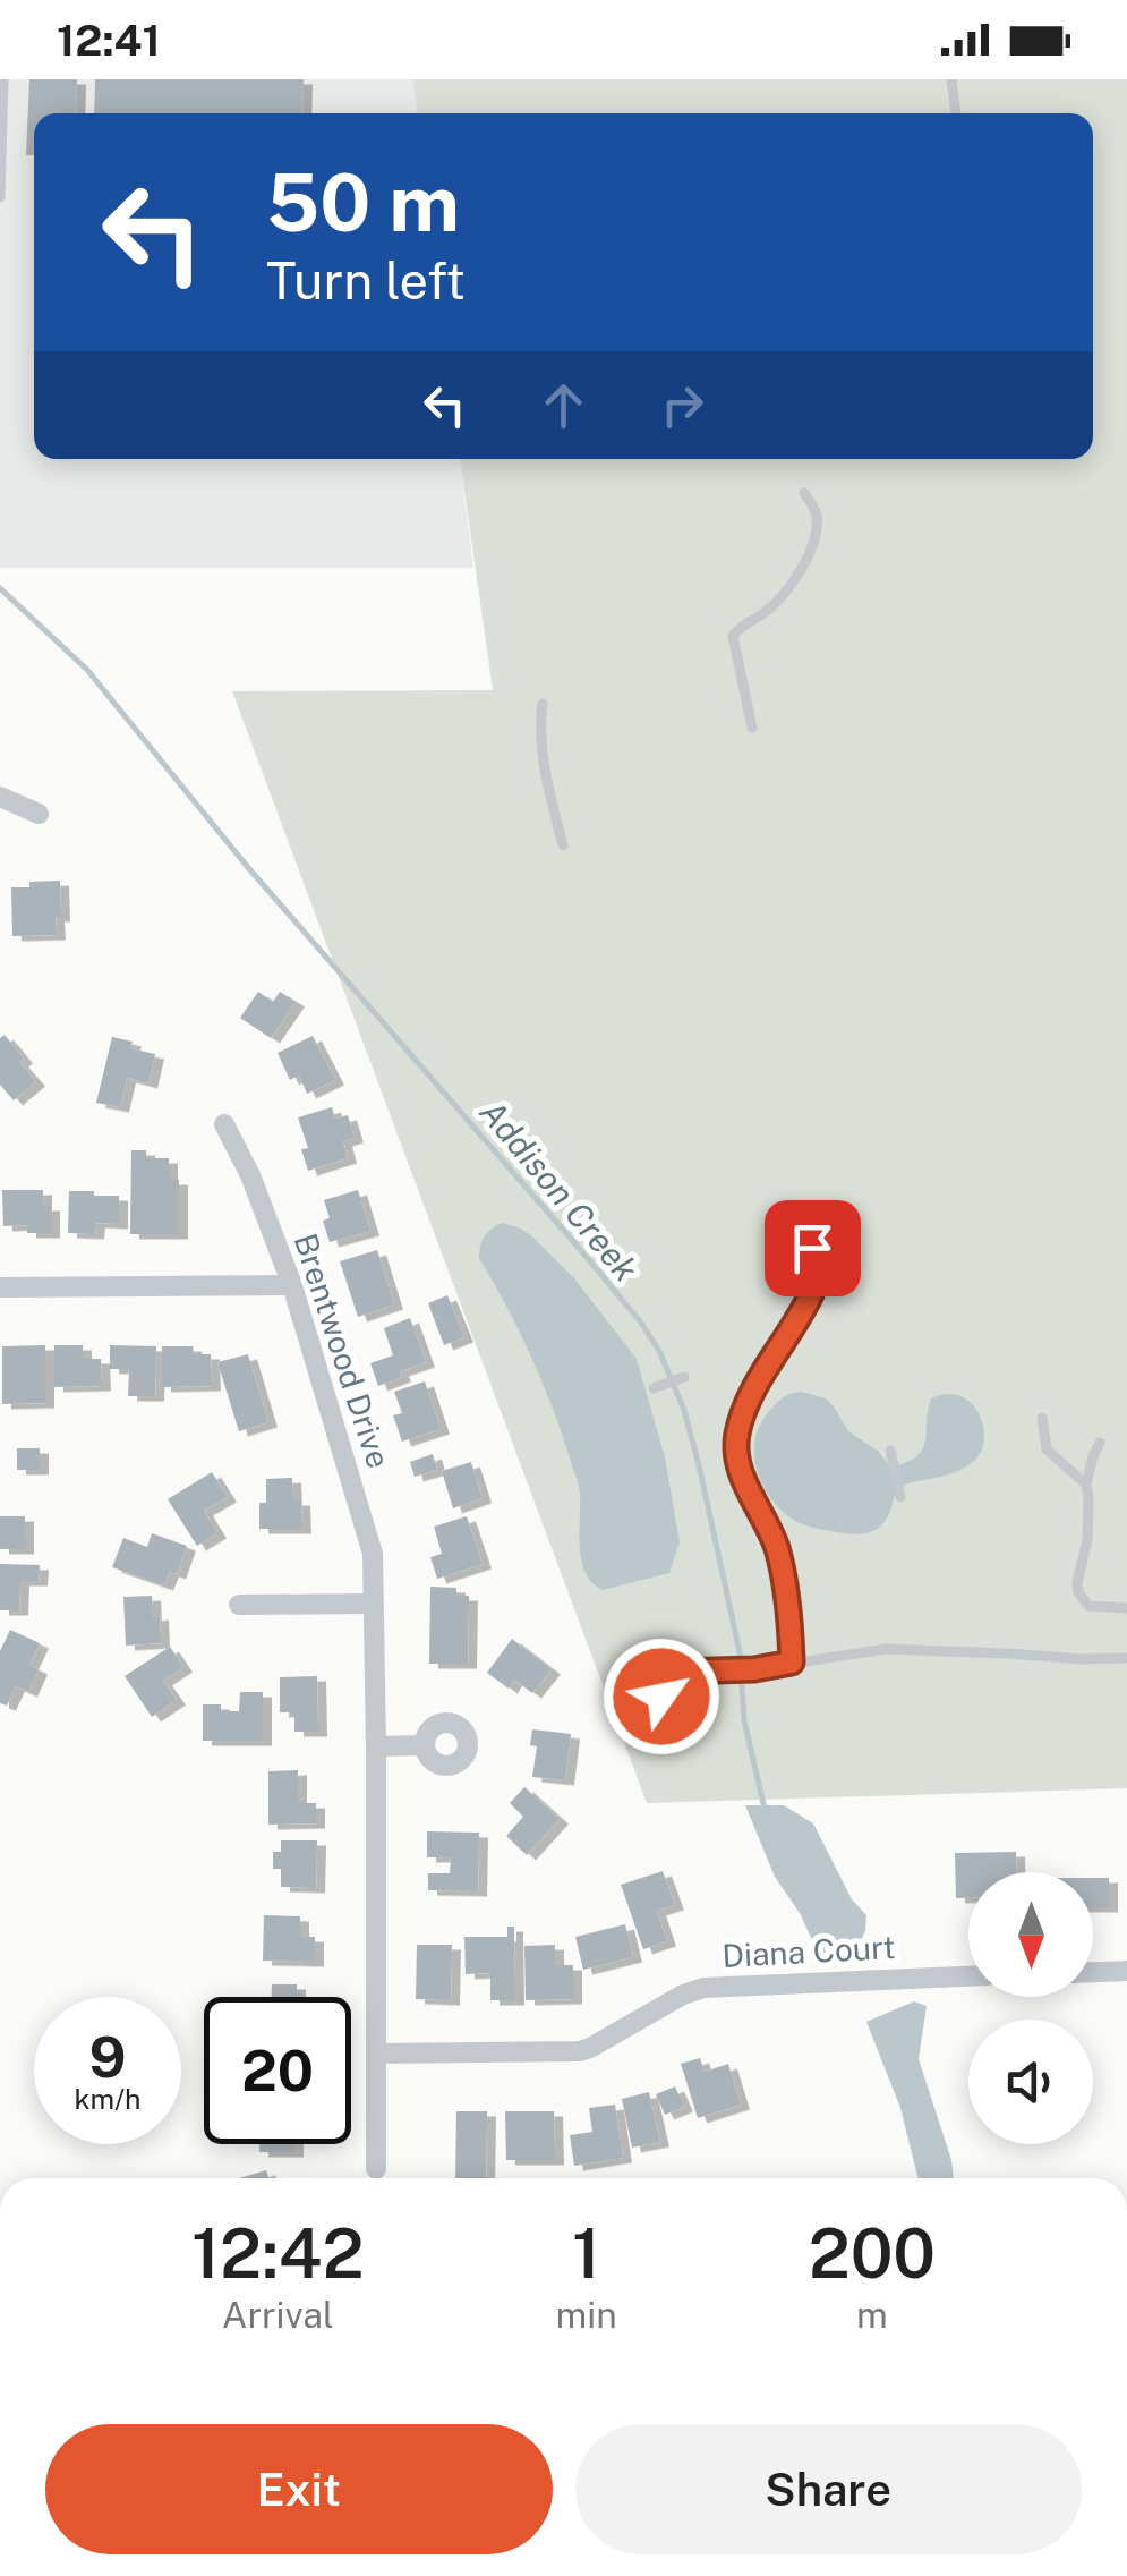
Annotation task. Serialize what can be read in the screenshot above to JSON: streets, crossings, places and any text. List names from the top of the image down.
{
  "streets": {
    "street": ["Brentwood Drive", "Diana Court"]
  },
  "crossings": [
    ["Brentwood Drive", "Diana Court"]
  ],
  "water": ["Addison Creek"],
  "north": "bottom",
  "page": {
    "status": "12:41",
    "turn": ["50 m", "Turn left"],
    "speed": "9 km/h",
    "limit": "20",
    "eta": [
      "12:42",
      "Arrival",
      "1",
      "min",
      "200",
      "m"
    ],
    "buttons": ["Exit", "Share"]
  }
}
